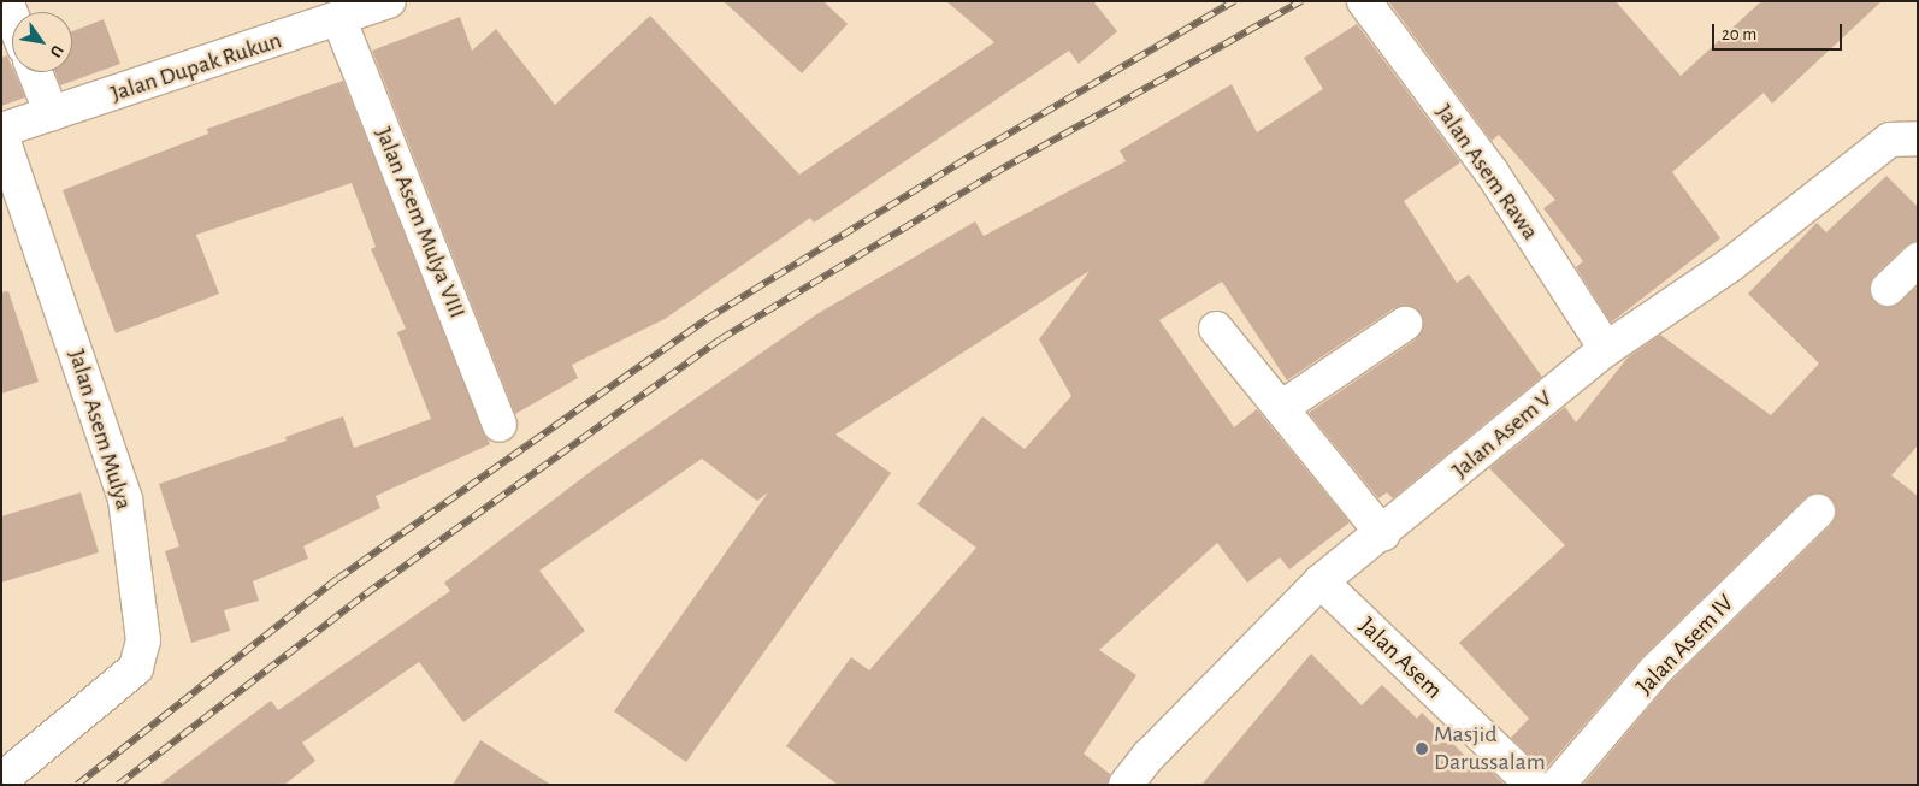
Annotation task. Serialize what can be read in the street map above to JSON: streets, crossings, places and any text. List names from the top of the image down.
{
  "streets": {
    "street": [
      "Jalan Dupak Rukun",
      "Jalan Asem Rawa",
      "Jalan Asem Mulya VIII",
      "Jalan Asem Mulya",
      "Jalan Asem V",
      "Jalan Asem IV",
      "Jalan Asem"
    ]
  },
  "crossings": [
    ["Jalan Dupak Rukun", "Jalan Asem Mulya VIII"],
    ["Jalan Dupak Rukun", "Jalan Asem Mulya"],
    ["Jalan Asem Rawa", "Jalan Asem V"],
    ["Jalan Asem V", "Jalan Asem"]
  ],
  "places": ["Masjid Darussalam"],
  "scale_bar": "20 m",
  "north": "bottom right"
}
